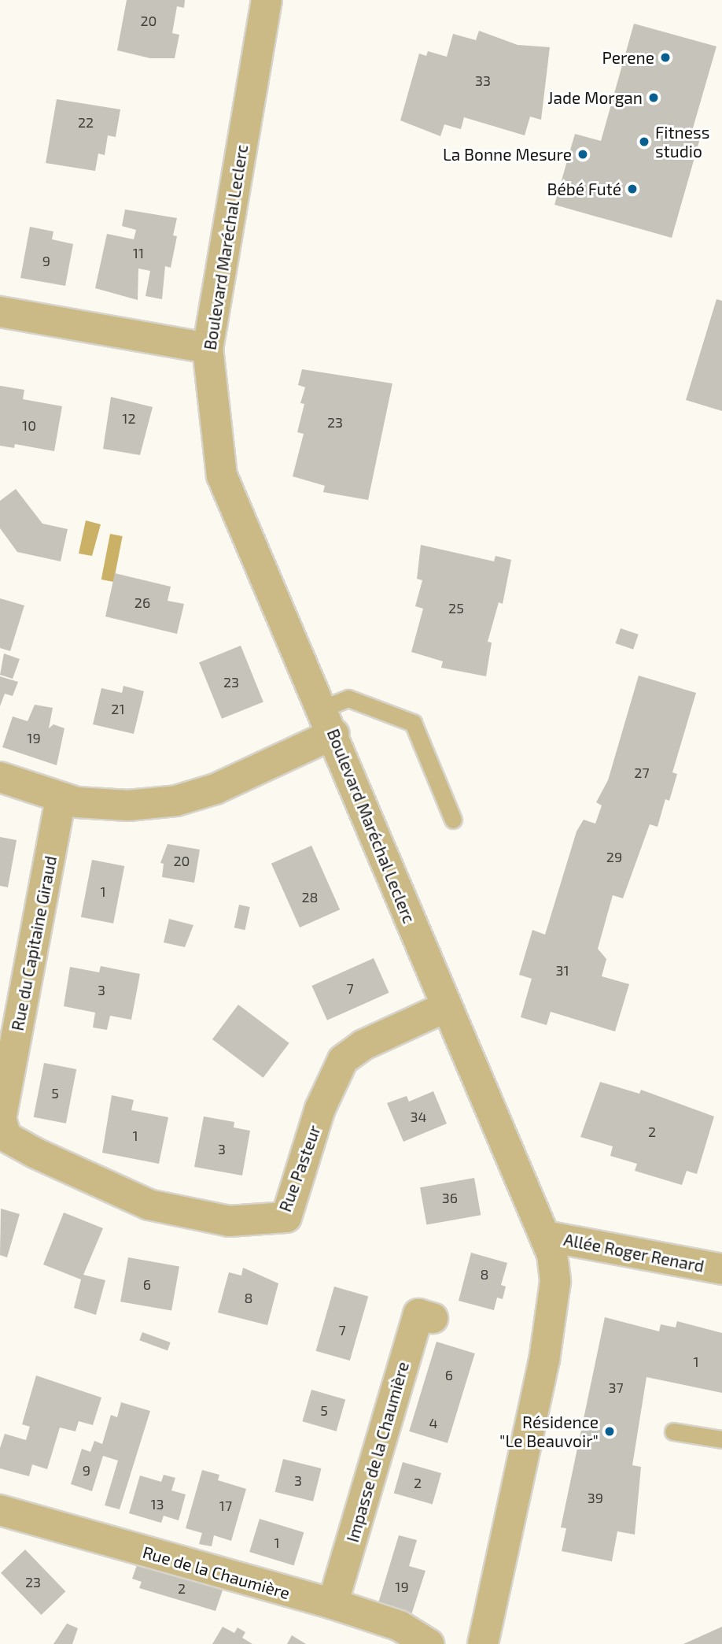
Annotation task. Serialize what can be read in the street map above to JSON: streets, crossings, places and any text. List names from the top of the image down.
{
  "streets": {
    "street": [
      "Boulevard Maréchal Leclerc",
      "Rue du Capitaine Giraud",
      "Rue Pasteur",
      "Allée Roger Renard",
      "Impasse de la Chaumière",
      "Rue de la Chaumière"
    ]
  },
  "crossings": [
    ["Boulevard Maréchal Leclerc", "Rue Pasteur"],
    ["Boulevard Maréchal Leclerc", "Allée Roger Renard"],
    ["Rue du Capitaine Giraud", "Rue Pasteur"],
    ["Impasse de la Chaumière", "Rue de la Chaumière"]
  ],
  "places": [
    "Perene",
    "Jade Morgan",
    "Fitness studio",
    "La Bonne Mesure",
    "Bébé Futé",
    "Résidence \"Le Beauvoir\""
  ],
  "house_numbers": [
    "20",
    "33",
    "22",
    "11",
    "9",
    "12",
    "23",
    "10",
    "26",
    "25",
    "23",
    "21",
    "19",
    "27",
    "29",
    "20",
    "1",
    "28",
    "31",
    "7",
    "3",
    "5",
    "34",
    "2",
    "1",
    "3",
    "36",
    "8",
    "6",
    "8",
    "7",
    "1",
    "6",
    "37",
    "5",
    "4",
    "9",
    "3",
    "2",
    "39",
    "13",
    "17",
    "1",
    "23",
    "19",
    "2"
  ]
}
